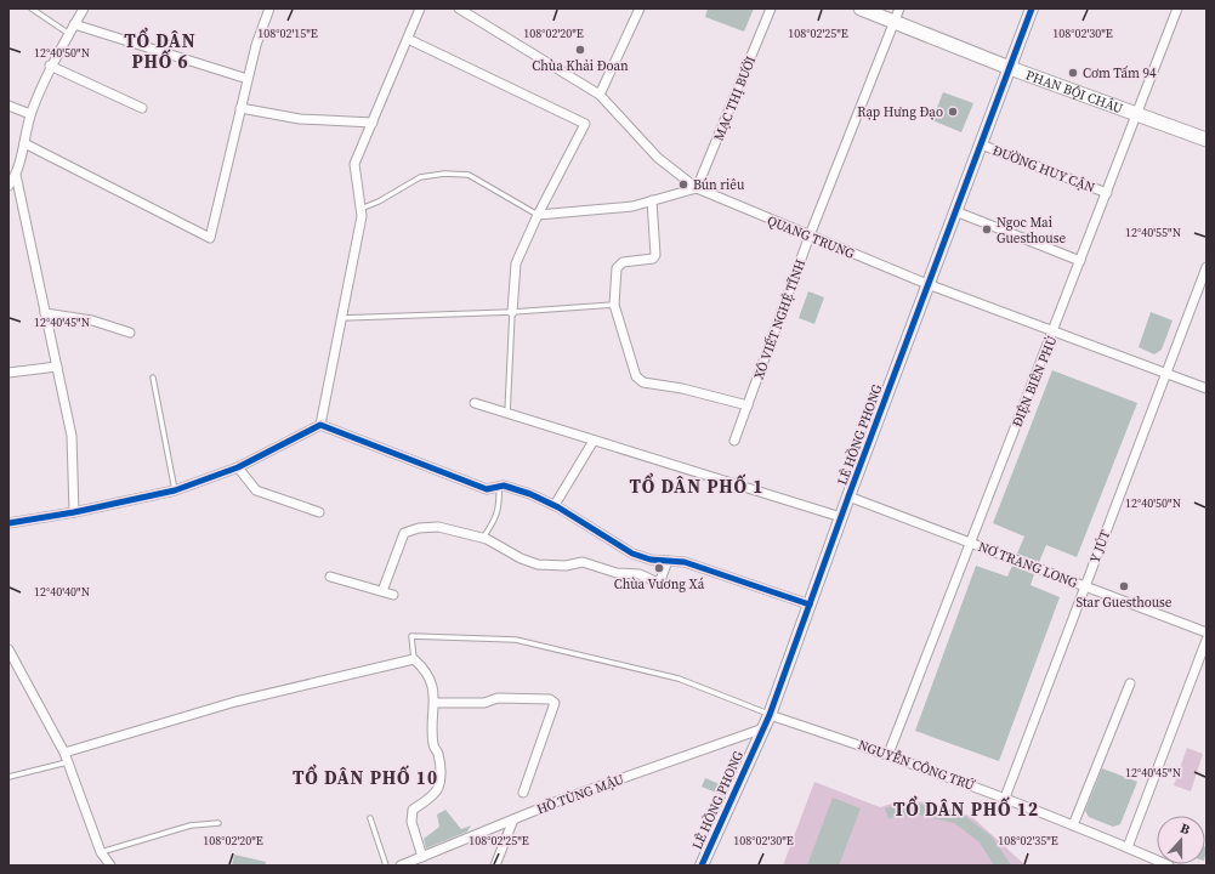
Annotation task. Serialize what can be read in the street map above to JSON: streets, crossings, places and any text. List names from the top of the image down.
{
  "streets": {
    "main road": ["PHAN BỘI CHÂU"],
    "street": [
      "MẠC THỊ BƯỞI",
      "ĐƯỜNG HUY CẬN",
      "QUANG TRUNG",
      "XÔ VIẾT NGHỆ TĨNH",
      "ĐIỆN BIÊN PHỦ",
      "LÊ HỒNG PHONG",
      "Y JÚT",
      "NƠ TRANG LONG",
      "NGUYỄN CÔNG TRỨ",
      "HỒ TÙNG MẬU"
    ]
  },
  "crossings": [
    ["PHAN BỘI CHÂU", "XÔ VIẾT NGHỆ TĨNH"],
    ["PHAN BỘI CHÂU", "ĐIỆN BIÊN PHỦ"],
    ["PHAN BỘI CHÂU", "LÊ HỒNG PHONG"],
    ["MẠC THỊ BƯỞI", "QUANG TRUNG"],
    ["ĐƯỜNG HUY CẬN", "ĐIỆN BIÊN PHỦ"],
    ["ĐƯỜNG HUY CẬN", "LÊ HỒNG PHONG"],
    ["QUANG TRUNG", "XÔ VIẾT NGHỆ TĨNH"],
    ["QUANG TRUNG", "ĐIỆN BIÊN PHỦ"],
    ["QUANG TRUNG", "LÊ HỒNG PHONG"],
    ["QUANG TRUNG", "Y JÚT"],
    ["ĐIỆN BIÊN PHỦ", "NƠ TRANG LONG"],
    ["ĐIỆN BIÊN PHỦ", "NGUYỄN CÔNG TRỨ"],
    ["LÊ HỒNG PHONG", "NƠ TRANG LONG"],
    ["LÊ HỒNG PHONG", "NGUYỄN CÔNG TRỨ"],
    ["LÊ HỒNG PHONG", "HỒ TÙNG MẬU"],
    ["Y JÚT", "NƠ TRANG LONG"],
    ["Y JÚT", "NGUYỄN CÔNG TRỨ"]
  ],
  "districts": [
    "TỔ DÂN PHỐ 6",
    "TỔ DÂN PHỐ 1",
    "TỔ DÂN PHỐ 10",
    "TỔ DÂN PHỐ 12"
  ],
  "places": [
    "Chùa Khải Đoan",
    "Cơm Tấm 94",
    "Rạp Hưng Đạo",
    "Bún riêu",
    "Ngoc Mai Guesthouse",
    "Chùa Vương Xá",
    "Star Guesthouse"
  ],
  "north": "top",
  "coordinates": [
    "108°02'15\"E",
    "108°02'20\"E",
    "108°02'25\"E",
    "108°02'30\"E",
    "12°40'50\"N",
    "12°40'55\"N",
    "12°40'45\"N",
    "12°40'40\"N",
    "108°02'35\"E"
  ]
}
